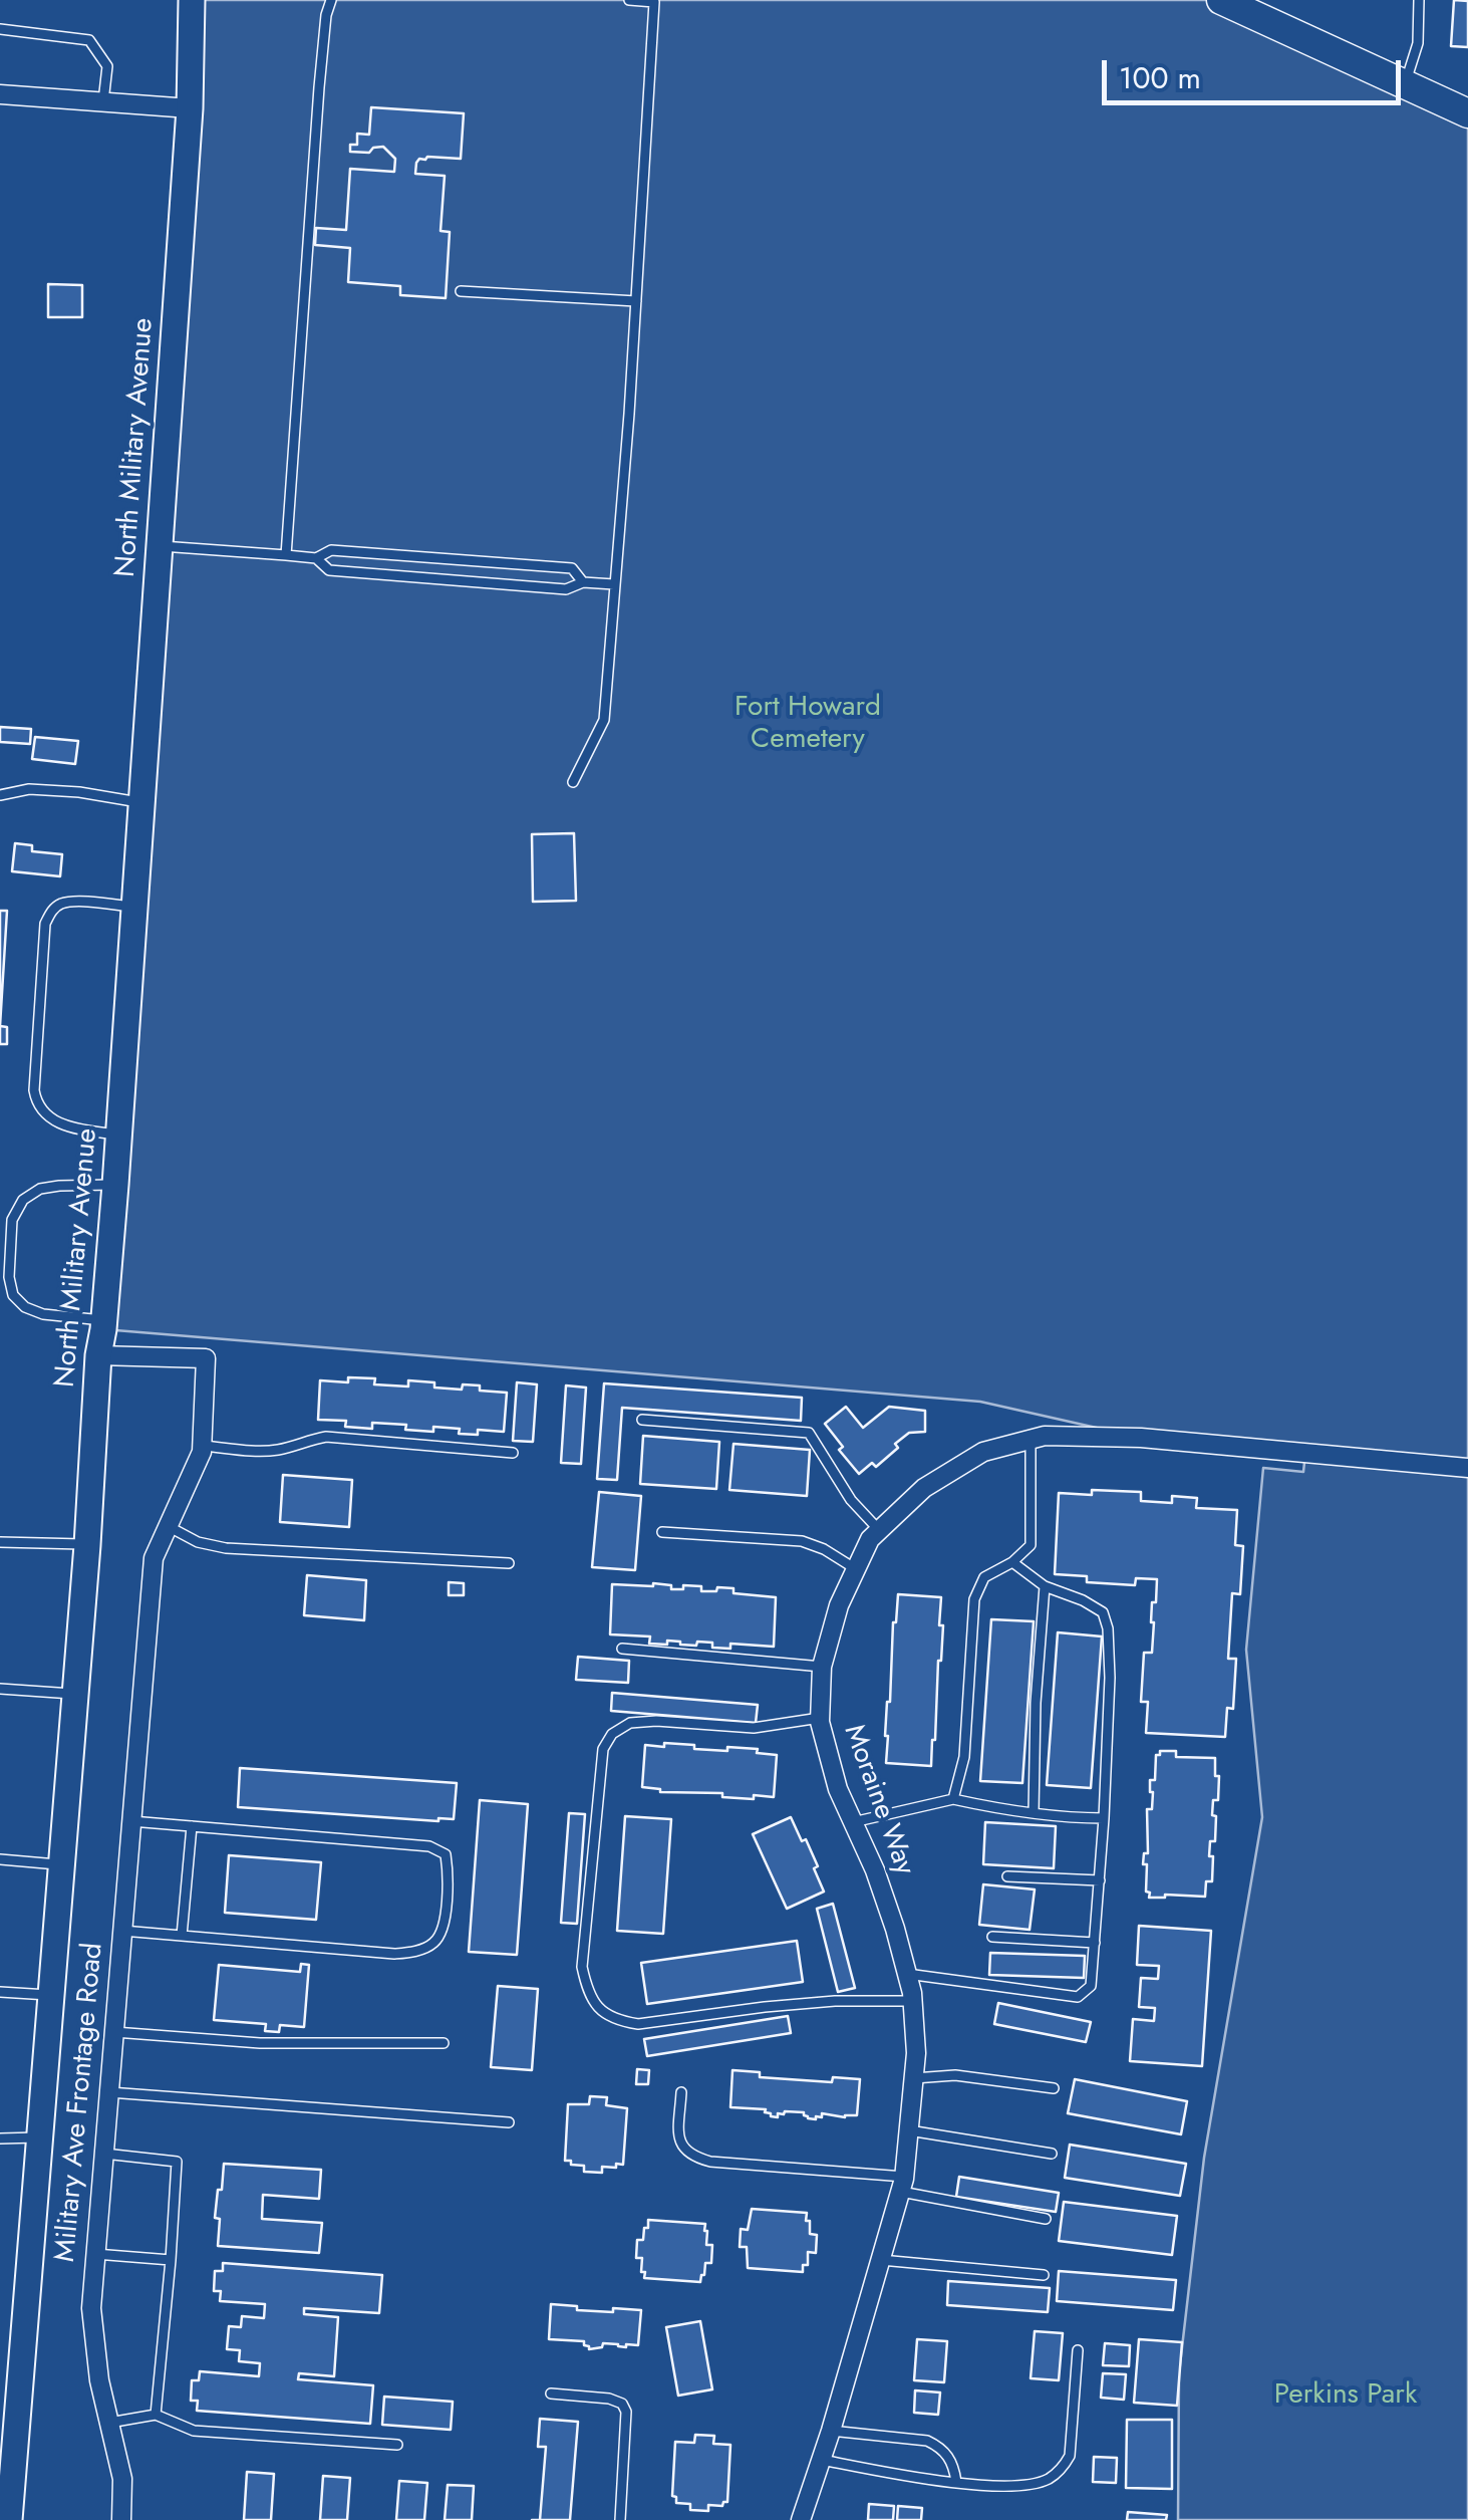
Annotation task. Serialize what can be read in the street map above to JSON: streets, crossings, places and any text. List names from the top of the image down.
{
  "streets": {
    "main road": ["North Military Avenue"],
    "street": ["Moraine Way", "Military Ave Frontage Road"]
  },
  "crossings": [
    ["North Military Avenue", "Military Ave Frontage Road"]
  ],
  "parks": ["Fort Howard Cemetery", "Perkins Park"],
  "scale_bar": "100 m"
}
